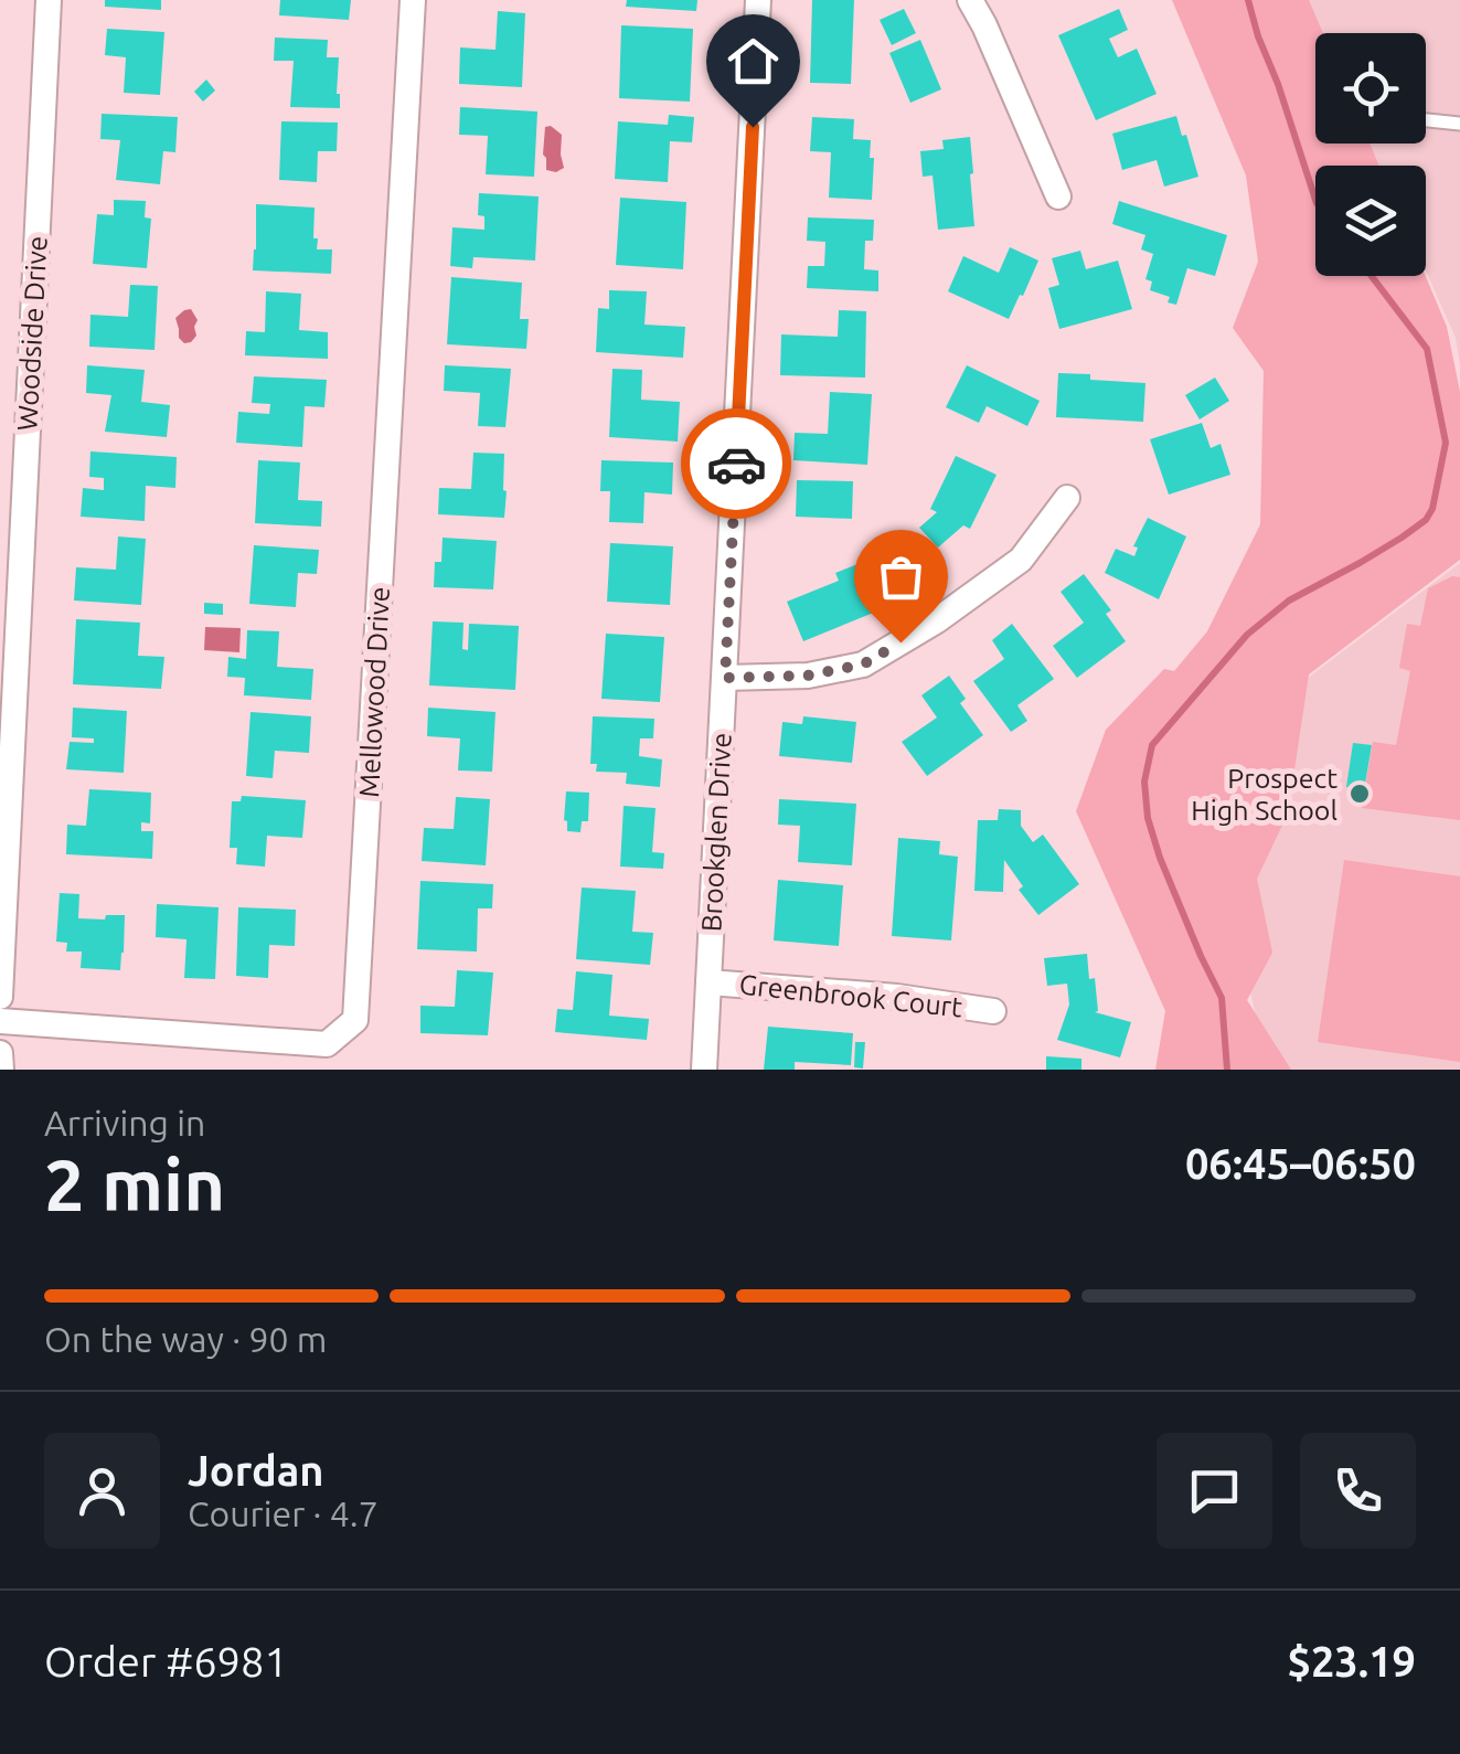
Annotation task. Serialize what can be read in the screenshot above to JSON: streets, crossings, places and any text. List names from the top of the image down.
{
  "streets": {
    "street": [
      "Woodside Drive",
      "Mellowood Drive",
      "Brookglen Drive",
      "Greenbrook Court"
    ]
  },
  "crossings": [
    ["Brookglen Drive", "Greenbrook Court"]
  ],
  "places": ["Prospect High School"],
  "page": {
    "heading": ["2 min", "Arriving in", "06:45–06:50"],
    "panel": [
      "Jordan",
      "Courier · 4.7",
      "Order #6981",
      "$23.19"
    ],
    "bar": "On the way · 90 m"
  }
}
